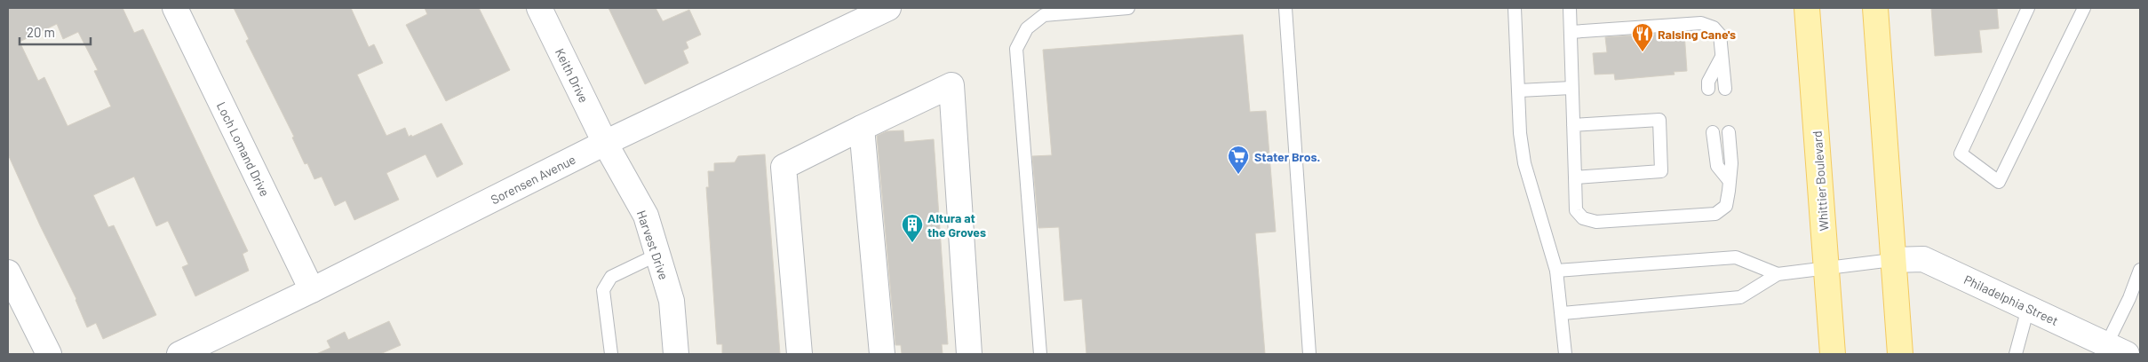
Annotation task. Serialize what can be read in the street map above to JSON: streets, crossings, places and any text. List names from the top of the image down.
{
  "streets": {
    "main road": ["Whittier Boulevard"],
    "street": [
      "Keith Drive",
      "Loch Lomand Drive",
      "Sorensen Avenue",
      "Harvest Drive",
      "Philadelphia Street"
    ]
  },
  "crossings": [
    ["Keith Drive", "Sorensen Avenue"],
    ["Keith Drive", "Harvest Drive"],
    ["Loch Lomand Drive", "Sorensen Avenue"],
    ["Sorensen Avenue", "Harvest Drive"]
  ],
  "places": {
    "restaurant": ["Raising Cane's"],
    "supermarket": ["Stater Bros."],
    "building": ["Altura at the Groves"]
  },
  "scale_bar": "20 m"
}
